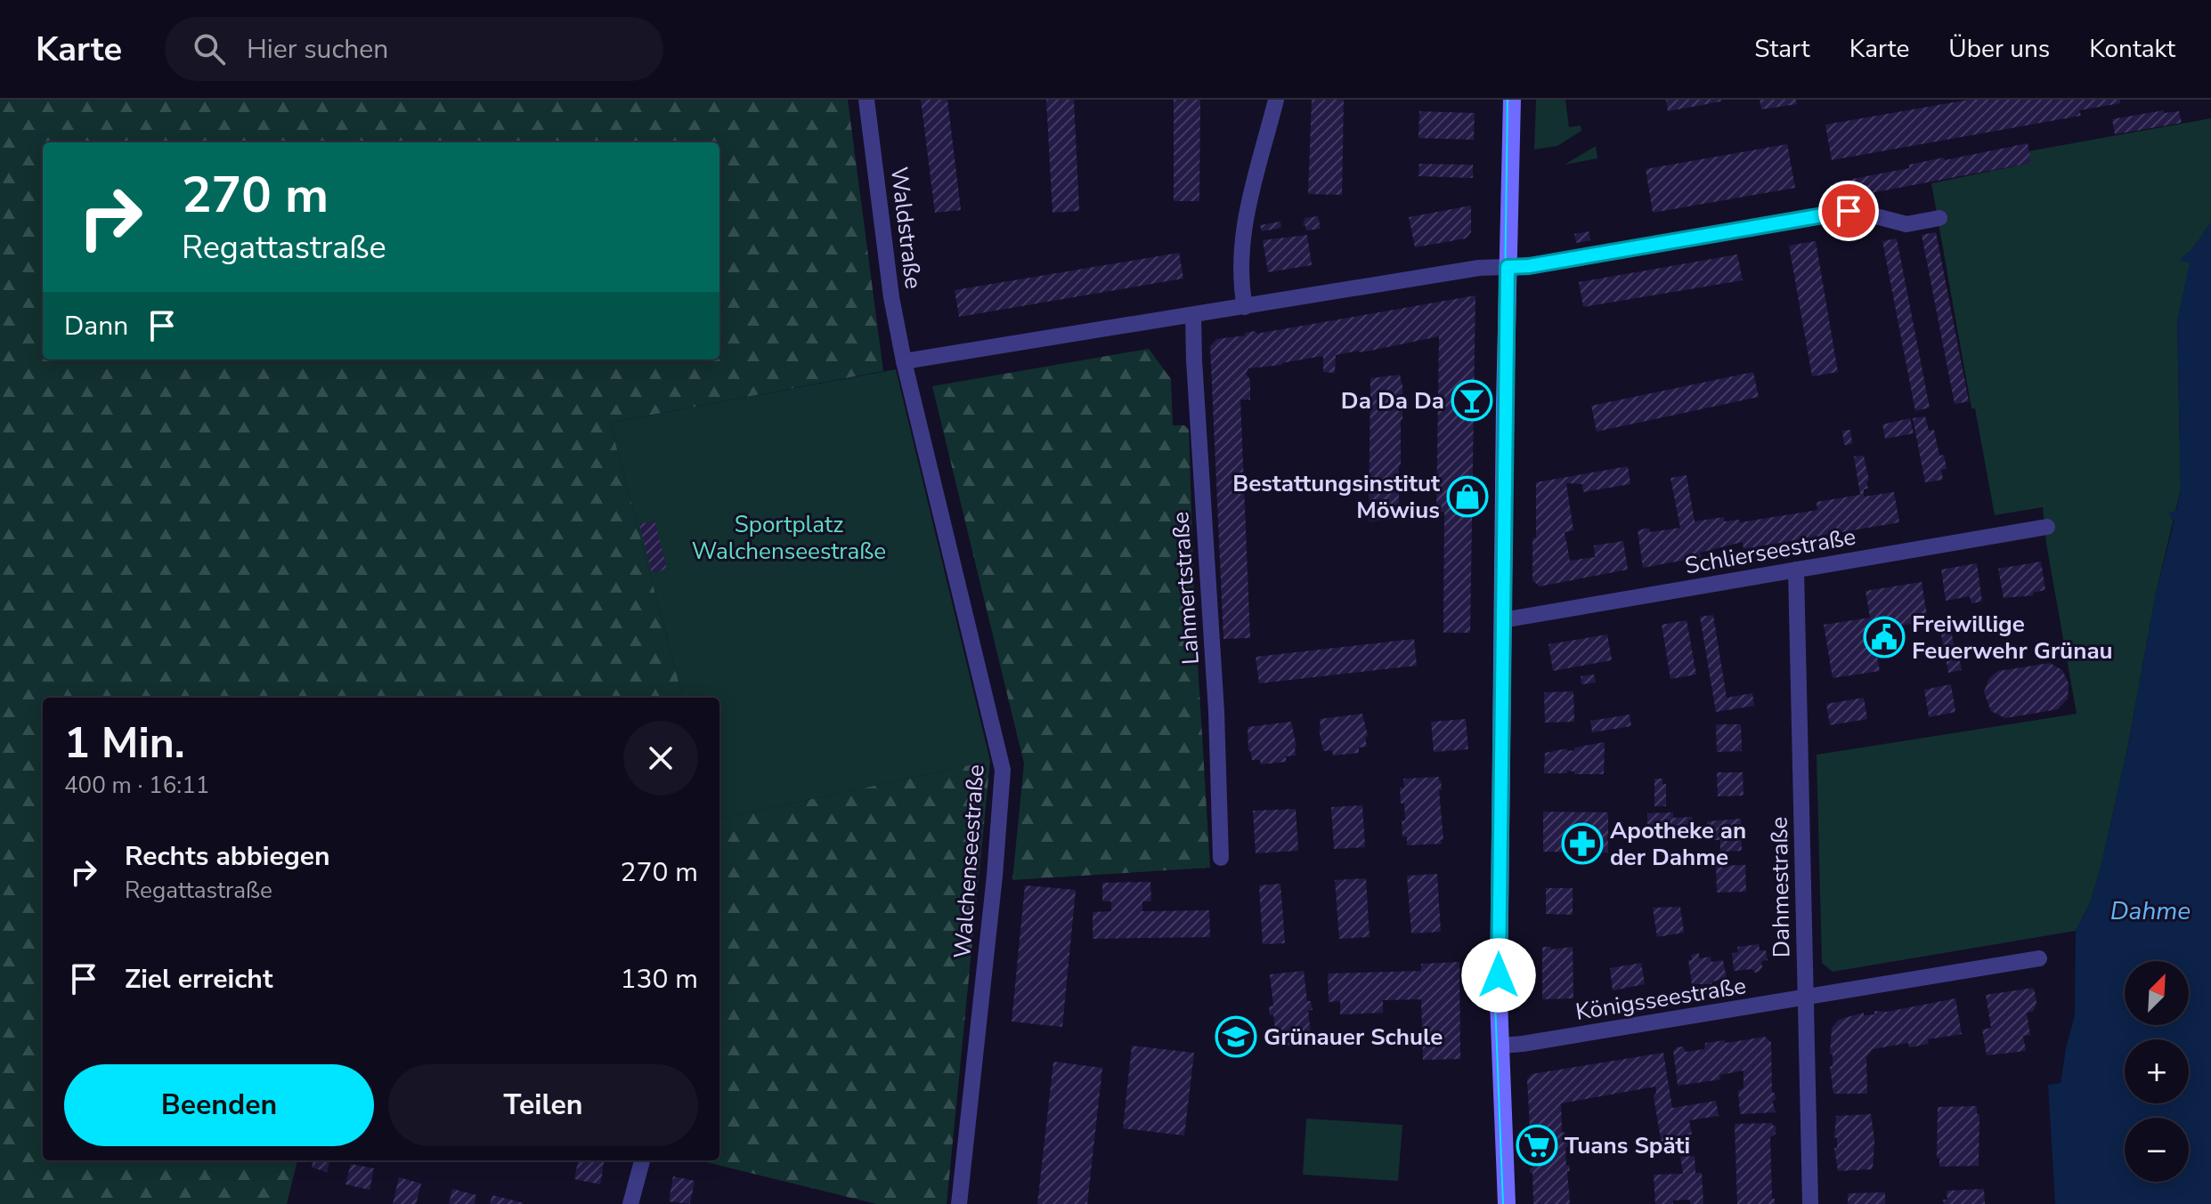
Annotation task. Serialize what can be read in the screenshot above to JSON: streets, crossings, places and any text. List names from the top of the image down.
{
  "streets": {
    "street": [
      "Waldstraße",
      "Schlierseestraße",
      "Lahmertstraße",
      "Walchenseestraße",
      "Dahmestraße",
      "Königsseestraße"
    ]
  },
  "crossings": [
    ["Waldstraße", "Walchenseestraße"],
    ["Schlierseestraße", "Dahmestraße"],
    ["Dahmestraße", "Königsseestraße"]
  ],
  "water": ["Dahme"],
  "parks": ["Sportplatz Walchenseestraße"],
  "places": {
    "bar": ["Da Da Da"],
    "shop": ["Bestattungsinstitut Möwius"],
    "public building": ["Freiwillige Feuerwehr Grünau"],
    "pharmacy": ["Apotheke an der Dahme"],
    "school or university": ["Grünauer Schule"],
    "supermarket": ["Tuans Späti"]
  },
  "north": "top right",
  "page": {
    "header": "Karte",
    "search": "Hier suchen",
    "nav": [
      "Start",
      "Karte",
      "Über uns",
      "Kontakt"
    ],
    "turn": ["270 m", "Regattastraße"],
    "then": "Dann",
    "heading": ["1 Min.", "400 m · 16:11"],
    "list": [
      {
        "name": "Rechts abbiegen",
        "note": "Regattastraße",
        "value": "270 m"
      },
      {
        "name": "Ziel erreicht",
        "value": "130 m"
      }
    ],
    "map_buttons": ["+", "−"],
    "buttons": ["Beenden", "Teilen"]
  }
}
